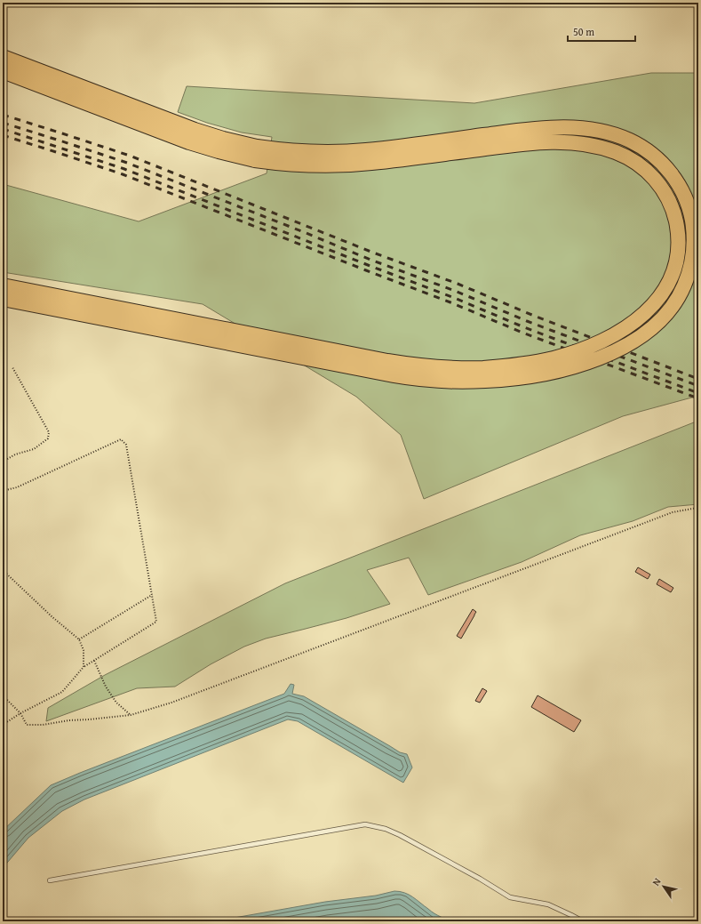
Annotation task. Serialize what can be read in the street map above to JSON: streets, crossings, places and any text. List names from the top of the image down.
{
  "scale_bar": "50 m",
  "north": "top left"
}
